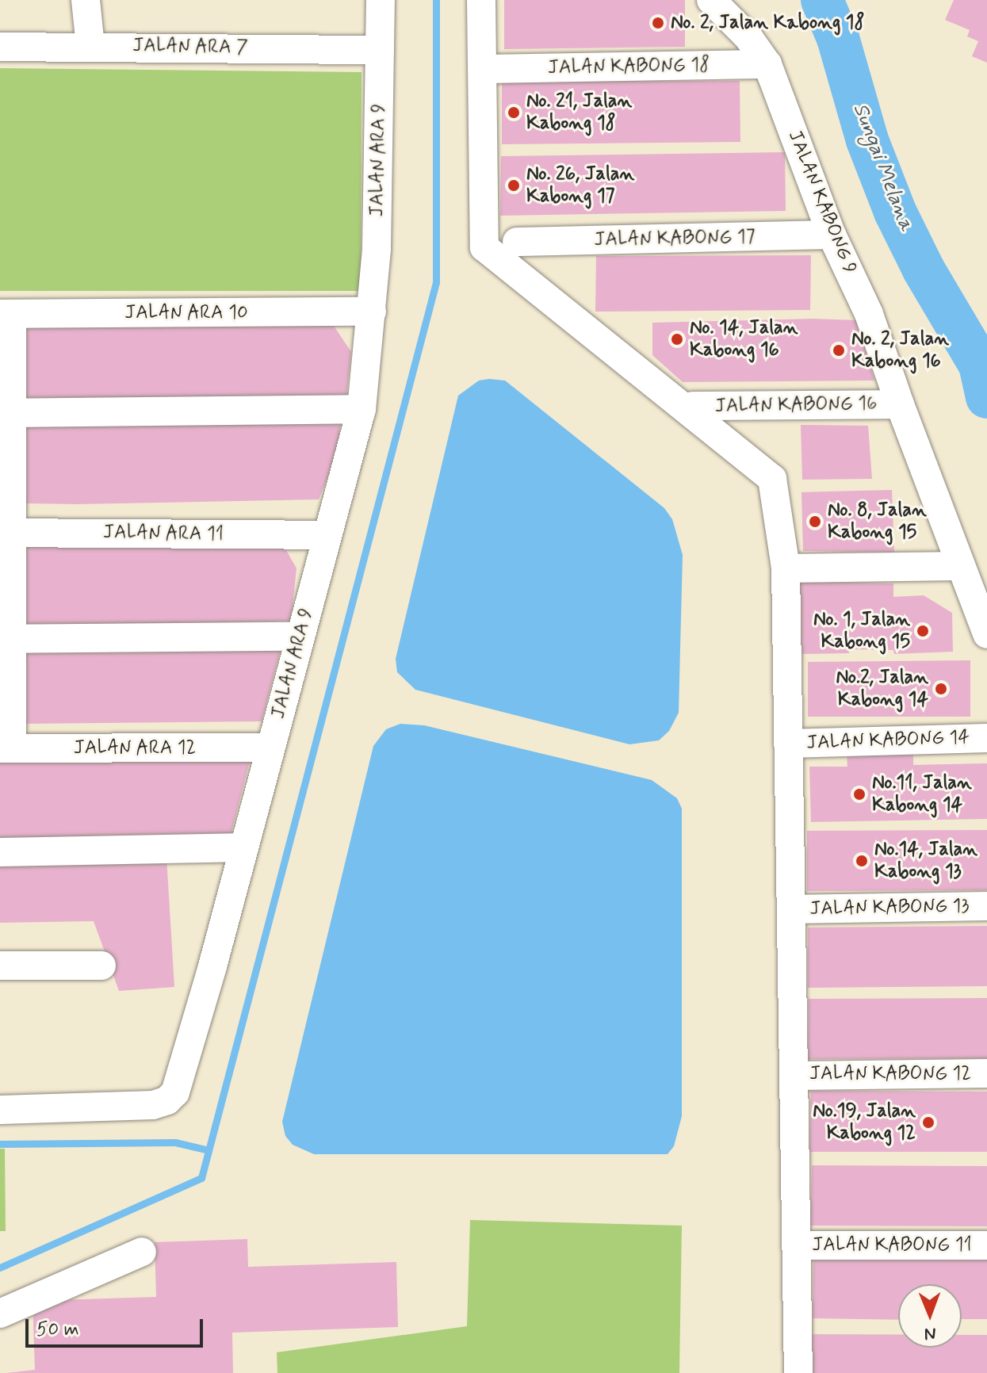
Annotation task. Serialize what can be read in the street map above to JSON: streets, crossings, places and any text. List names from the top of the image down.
{
  "streets": {
    "street": [
      "JALAN ARA 7",
      "JALAN KABONG 18",
      "JALAN ARA 9",
      "JALAN KABONG 9",
      "JALAN KABONG 17",
      "JALAN ARA 10",
      "JALAN KABONG 16",
      "JALAN ARA 11",
      "JALAN KABONG 14",
      "JALAN ARA 12",
      "JALAN KABONG 13",
      "JALAN KABONG 12",
      "JALAN KABONG 11"
    ]
  },
  "crossings": [
    ["JALAN ARA 7", "JALAN ARA 9"],
    ["JALAN KABONG 18", "JALAN KABONG 9"],
    ["JALAN ARA 9", "JALAN ARA 10"],
    ["JALAN ARA 9", "JALAN ARA 11"],
    ["JALAN ARA 9", "JALAN ARA 12"],
    ["JALAN KABONG 9", "JALAN KABONG 17"],
    ["JALAN KABONG 9", "JALAN KABONG 16"]
  ],
  "water": ["Sungai Melana"],
  "places": [
    "No. 2, Jalan Kabong 18",
    "No. 21, Jalan Kabong 18",
    "No. 26, Jalan Kabong 17",
    "No. 14, Jalan Kabong 16",
    "No. 2, Jalan Kabong 16",
    "No. 8, Jalan Kabong 15",
    "No. 1, Jalan Kabong 15",
    "No.2, Jalan Kabong 14",
    "No.11, Jalan Kabong 14",
    "No.14, Jalan Kabong 13",
    "No.19, Jalan Kabong 12"
  ],
  "scale_bar": "50 m",
  "north": "bottom"
}
